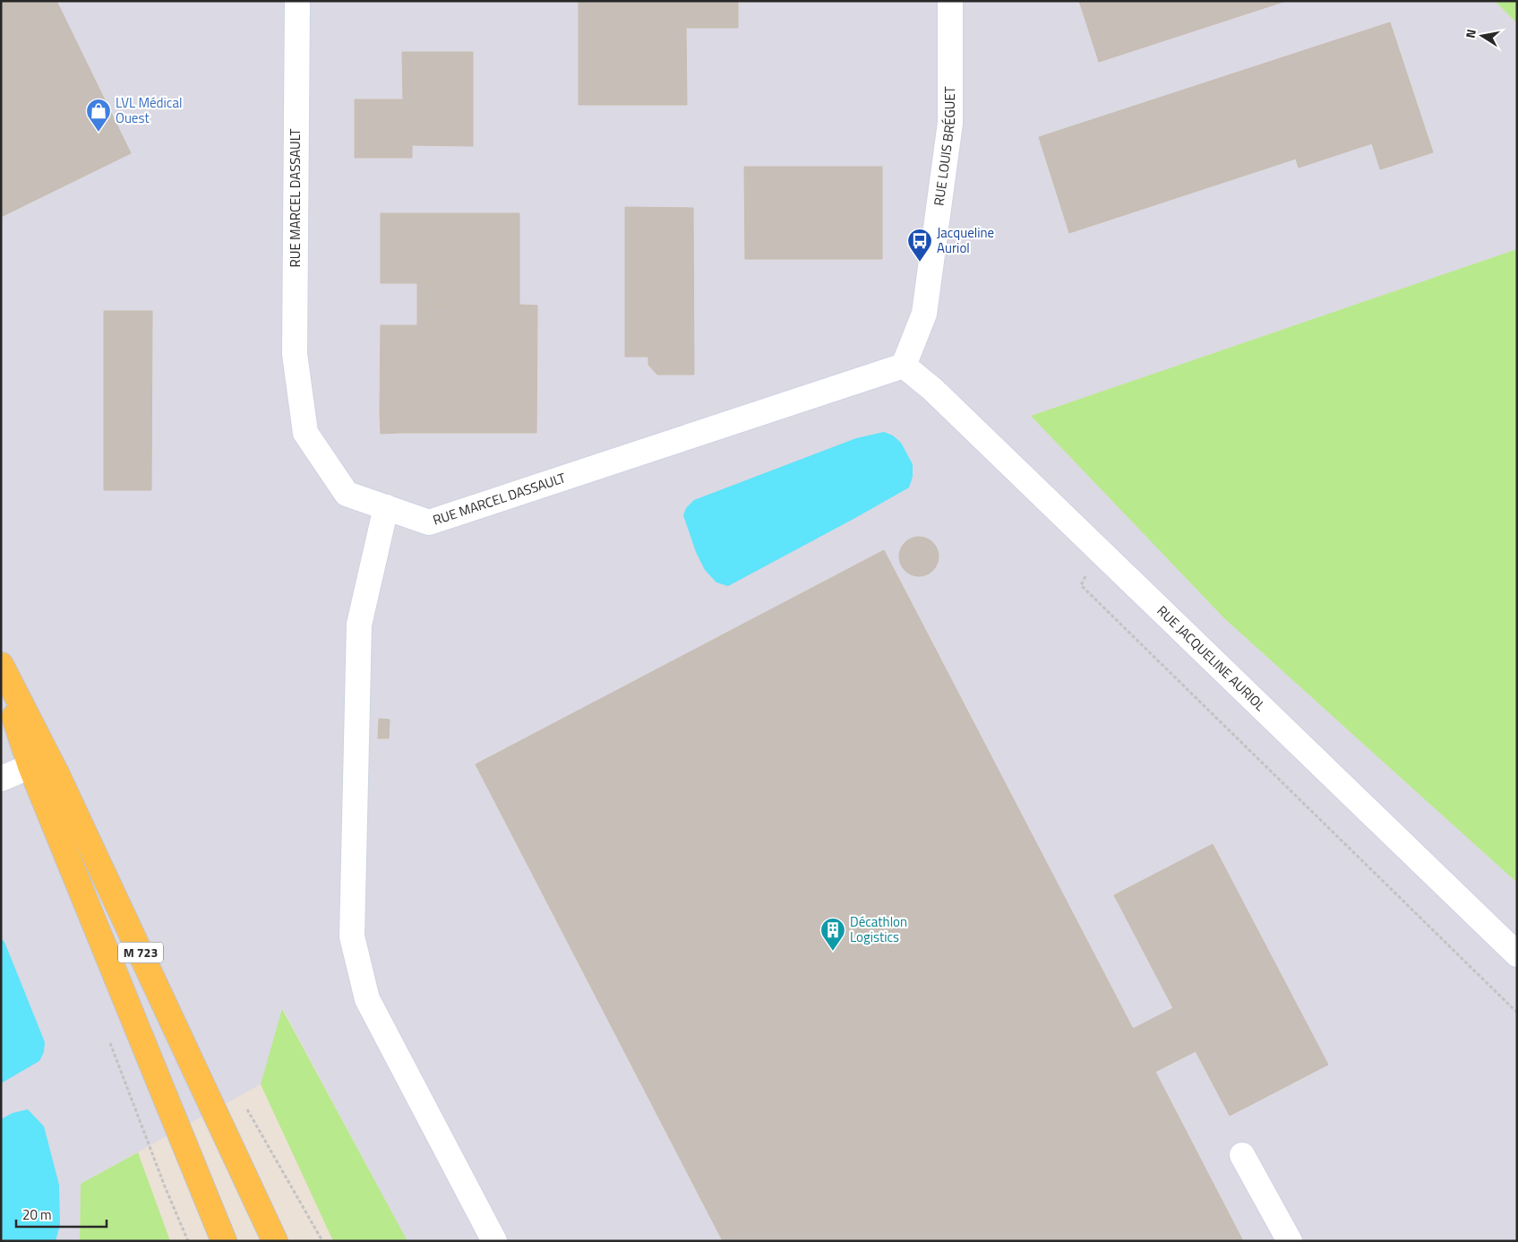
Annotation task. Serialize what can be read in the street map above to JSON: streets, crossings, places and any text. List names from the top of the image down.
{
  "streets": {
    "main road": ["M 723"],
    "street": ["RUE LOUIS BRÉGUET", "RUE MARCEL DASSAULT", "RUE JACQUELINE AURIOL"]
  },
  "crossings": [
    ["RUE LOUIS BRÉGUET", "RUE MARCEL DASSAULT"],
    ["RUE LOUIS BRÉGUET", "RUE JACQUELINE AURIOL"],
    ["RUE MARCEL DASSAULT", "RUE JACQUELINE AURIOL"]
  ],
  "places": {
    "shop": ["LVL Médical Ouest"],
    "bus stop": ["Jacqueline Auriol"],
    "building": ["Décathlon Logistics"]
  },
  "scale_bar": "20 m",
  "north": "left"
}
